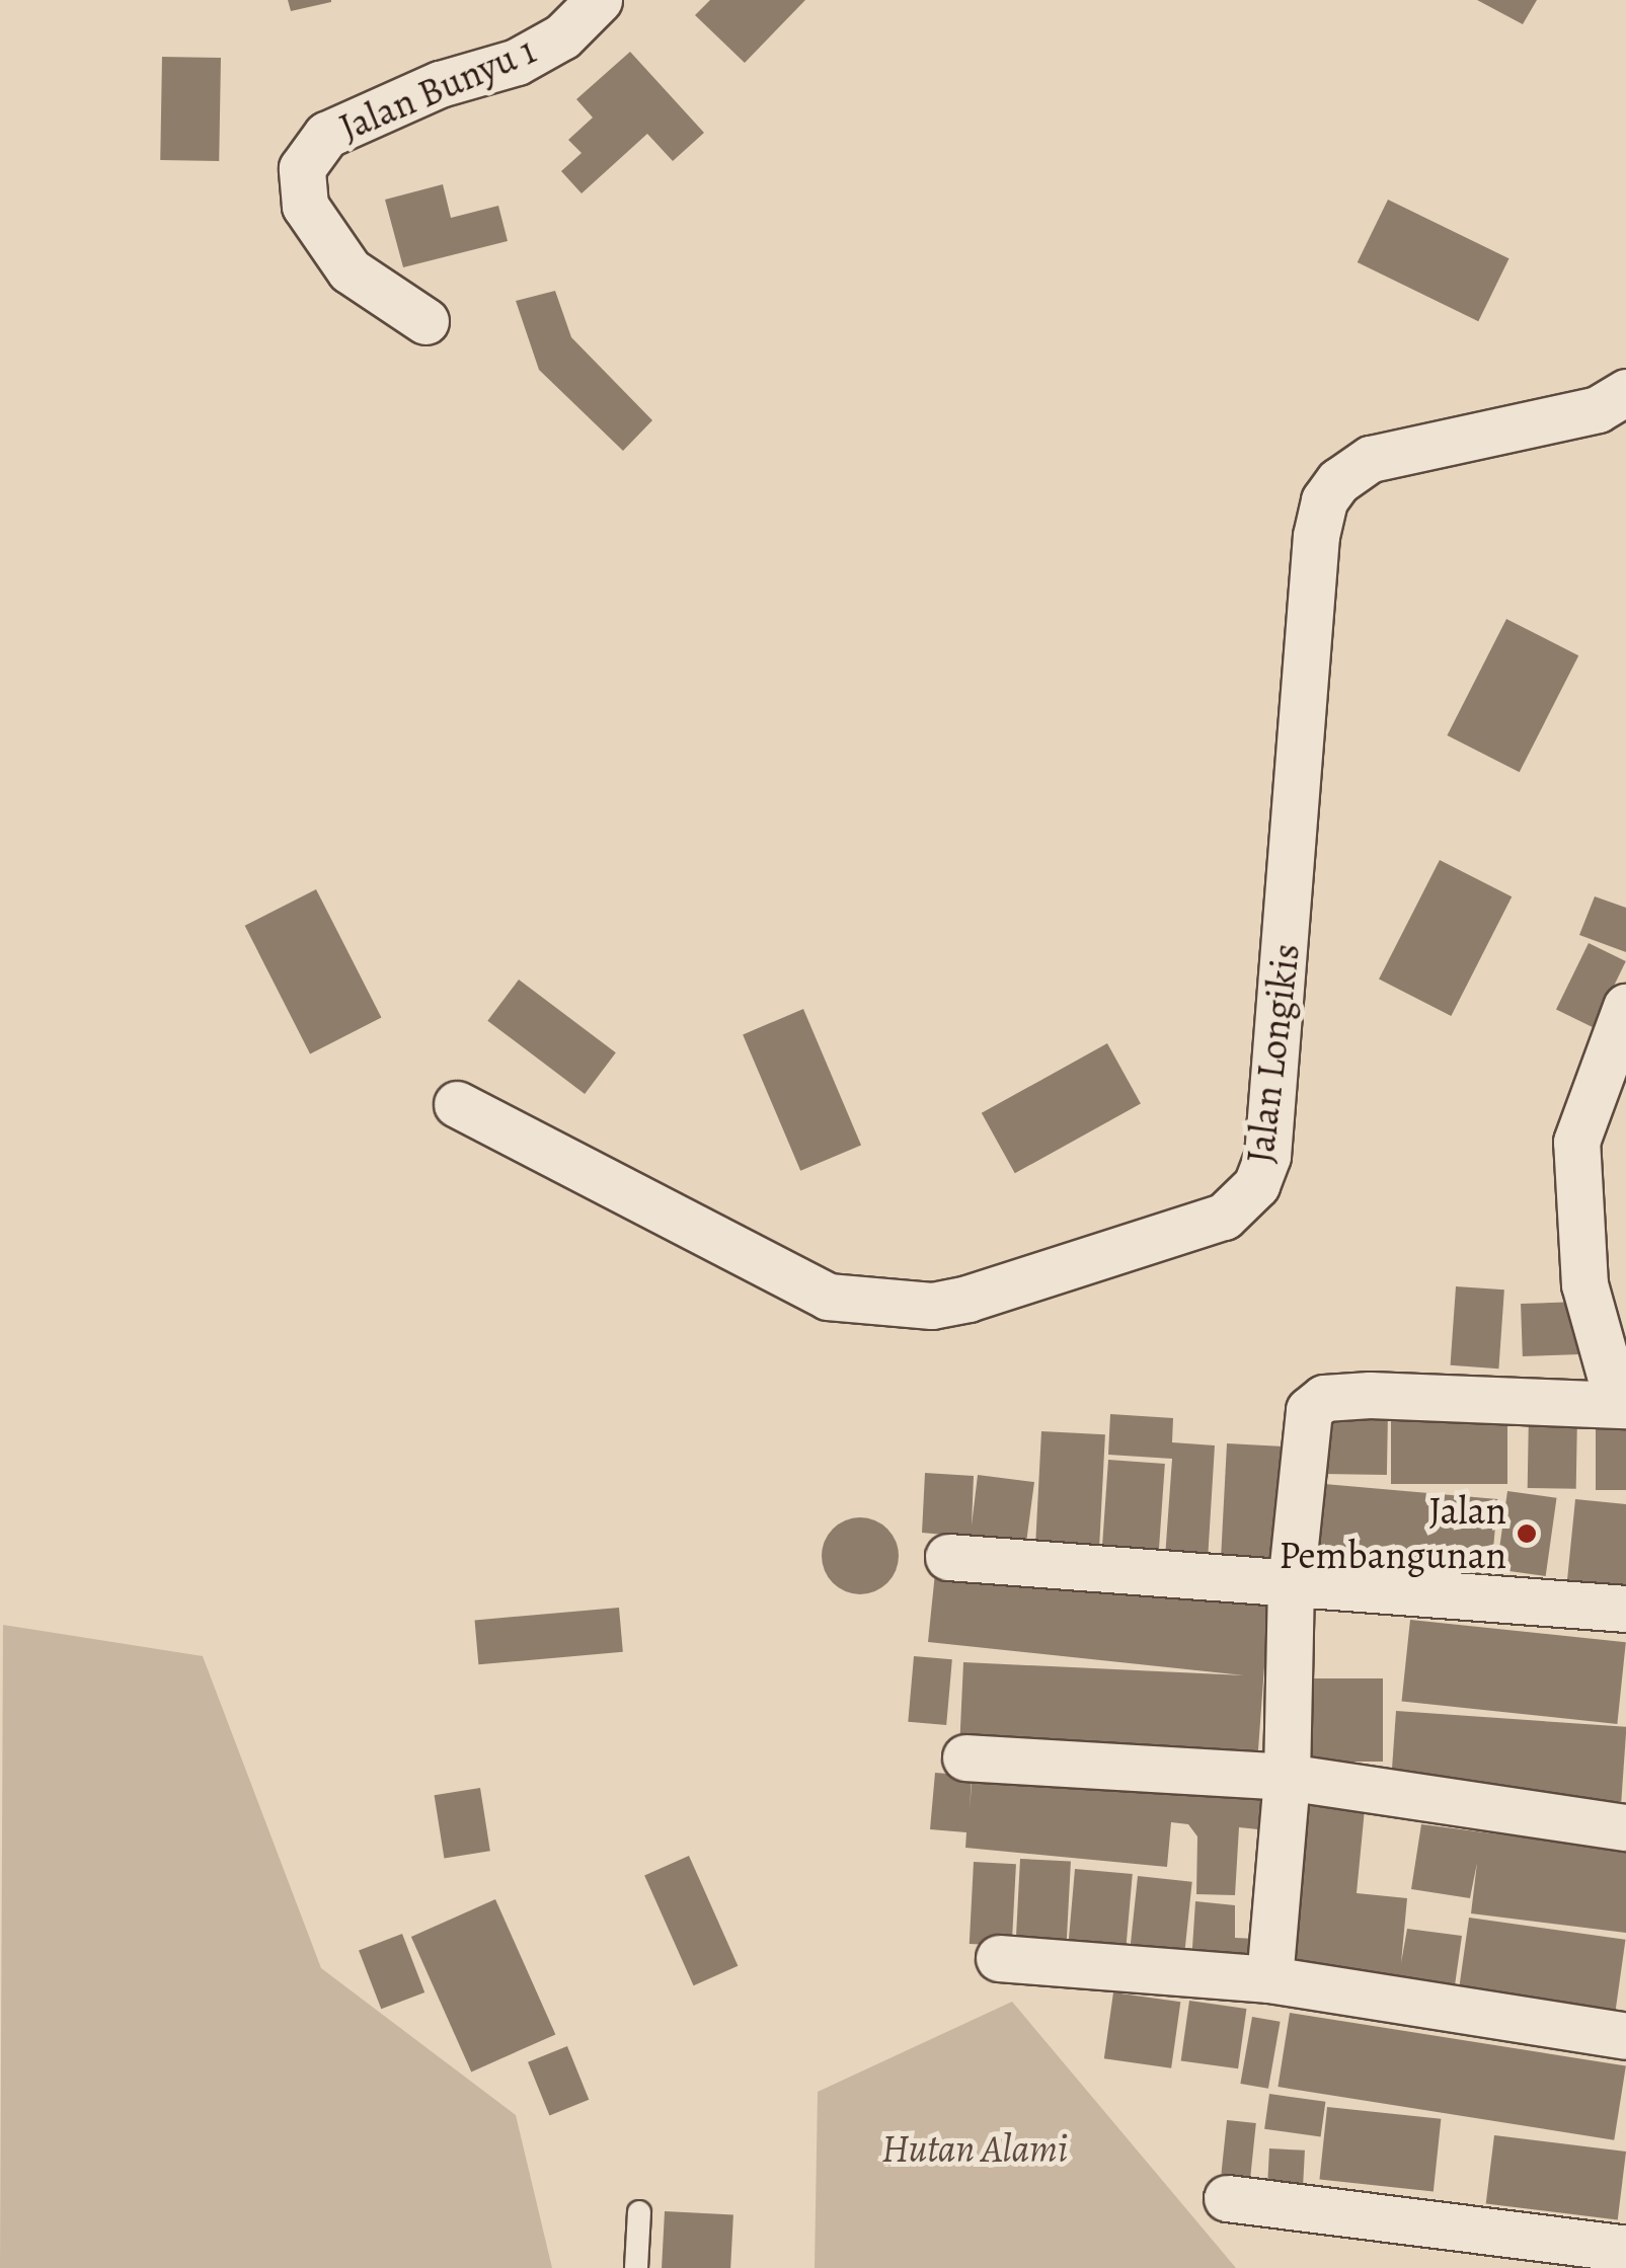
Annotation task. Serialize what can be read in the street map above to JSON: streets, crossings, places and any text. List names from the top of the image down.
{
  "streets": {
    "street": ["Jalan Bunyu 1", "Jalan Longikis"]
  },
  "parks": ["Hutan Alami"],
  "places": ["Jalan Pembangunan"]
}
